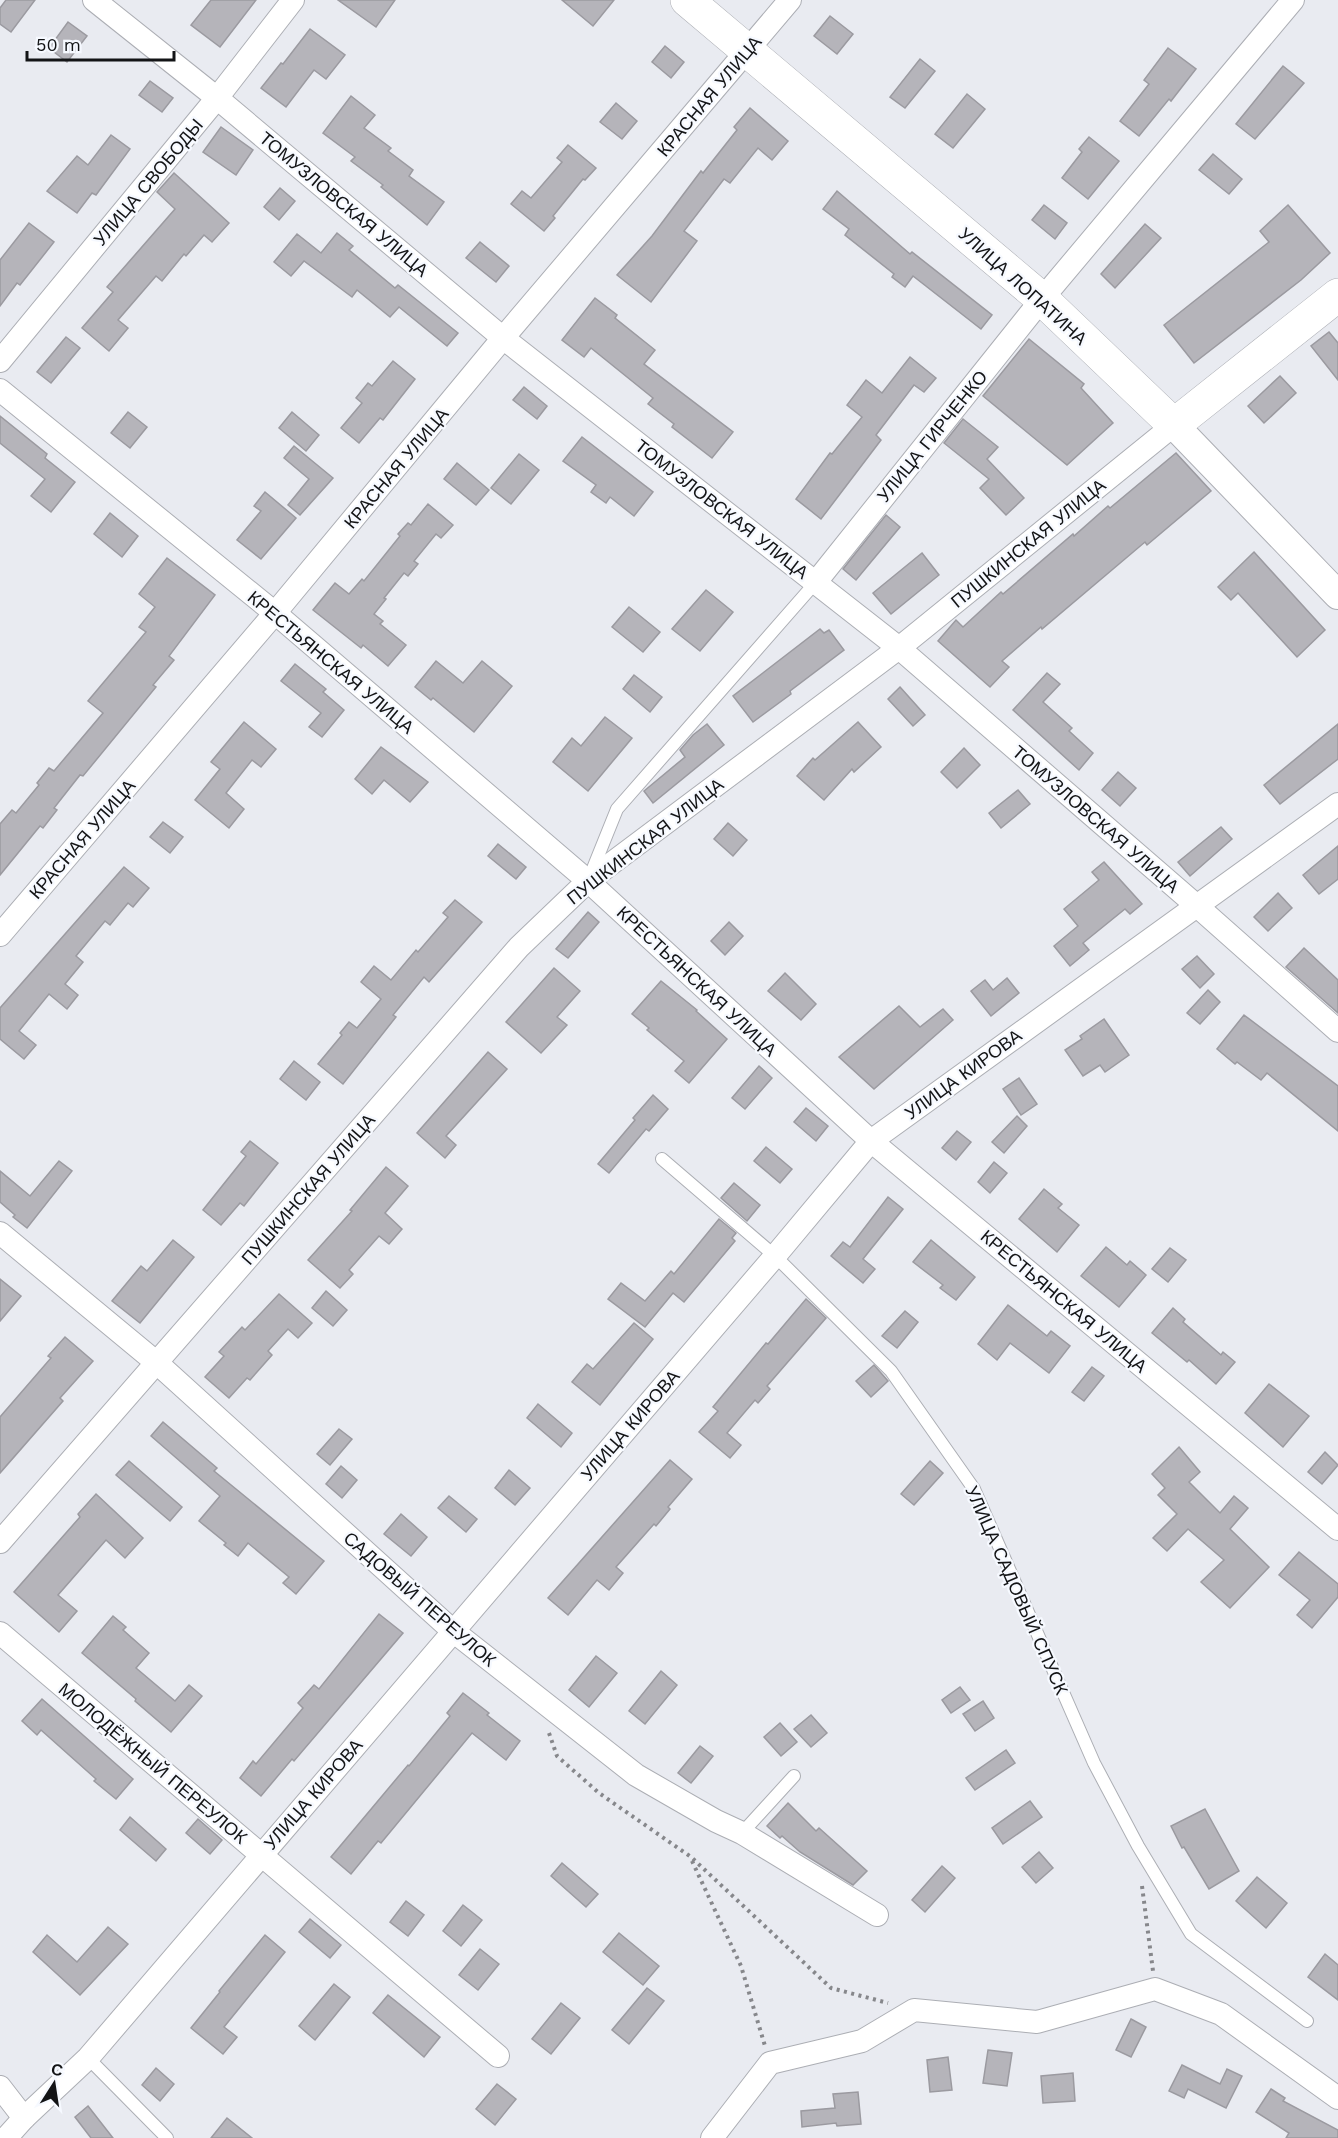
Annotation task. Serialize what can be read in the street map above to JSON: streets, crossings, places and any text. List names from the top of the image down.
{
  "streets": {
    "main road": ["УЛИЦА ЛОПАТИНА", "ПУШКИНСКАЯ УЛИЦА"],
    "street": [
      "КРАСНАЯ УЛИЦА",
      "УЛИЦА СВОБОДЫ",
      "ТОМУЗЛОВСКАЯ УЛИЦА",
      "УЛИЦА ГИРЧЕНКО",
      "КРЕСТЬЯНСКАЯ УЛИЦА",
      "УЛИЦА КИРОВА",
      "САДОВЫЙ ПЕРЕУЛОК",
      "МОЛОДЁЖНЫЙ ПЕРЕУЛОК"
    ],
    "lane": ["УЛИЦА САДОВЫЙ СПУСК"]
  },
  "crossings": [
    ["КРАСНАЯ УЛИЦА", "ТОМУЗЛОВСКАЯ УЛИЦА"],
    ["КРАСНАЯ УЛИЦА", "УЛИЦА ЛОПАТИНА"],
    ["КРАСНАЯ УЛИЦА", "КРЕСТЬЯНСКАЯ УЛИЦА"],
    ["УЛИЦА СВОБОДЫ", "ТОМУЗЛОВСКАЯ УЛИЦА"],
    ["ТОМУЗЛОВСКАЯ УЛИЦА", "УЛИЦА ГИРЧЕНКО"],
    ["ТОМУЗЛОВСКАЯ УЛИЦА", "ПУШКИНСКАЯ УЛИЦА"],
    ["ТОМУЗЛОВСКАЯ УЛИЦА", "УЛИЦА КИРОВА"],
    ["УЛИЦА ЛОПАТИНА", "УЛИЦА ГИРЧЕНКО"],
    ["УЛИЦА ЛОПАТИНА", "ПУШКИНСКАЯ УЛИЦА"],
    ["УЛИЦА ГИРЧЕНКО", "ПУШКИНСКАЯ УЛИЦА"],
    ["УЛИЦА ГИРЧЕНКО", "КРЕСТЬЯНСКАЯ УЛИЦА"],
    ["ПУШКИНСКАЯ УЛИЦА", "КРЕСТЬЯНСКАЯ УЛИЦА"],
    ["ПУШКИНСКАЯ УЛИЦА", "САДОВЫЙ ПЕРЕУЛОК"],
    ["КРЕСТЬЯНСКАЯ УЛИЦА", "УЛИЦА КИРОВА"],
    ["УЛИЦА КИРОВА", "УЛИЦА САДОВЫЙ СПУСК"],
    ["УЛИЦА КИРОВА", "САДОВЫЙ ПЕРЕУЛОК"],
    ["УЛИЦА КИРОВА", "МОЛОДЁЖНЫЙ ПЕРЕУЛОК"]
  ],
  "scale_bar": "50 m",
  "north": "top"
}
